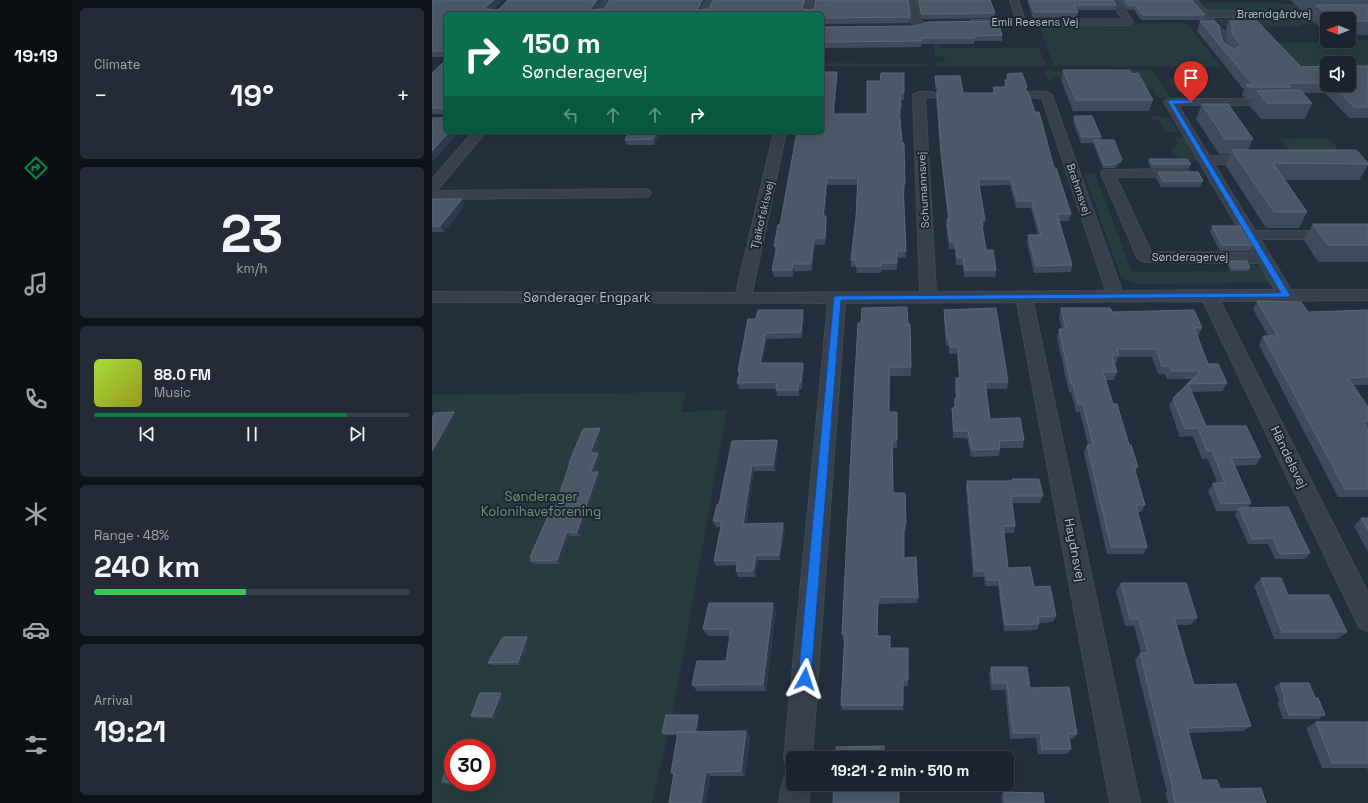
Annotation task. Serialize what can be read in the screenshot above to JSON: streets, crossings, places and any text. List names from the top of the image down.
{
  "streets": {
    "street": [
      "Brændgårdvej",
      "Emil Reesens Vej",
      "Brahmsvej",
      "Schumannsvej",
      "Tjaikofskisvej",
      "Sønderagervej",
      "Sønderager Engpark",
      "Händelsvej",
      "Haydnsvej"
    ]
  },
  "crossings": [
    ["Tjaikofskisvej", "Sønderager Engpark"]
  ],
  "parks": ["Sønderager Kolonihaveforening"],
  "north": "left",
  "page": {
    "tabs": "19:19",
    "tile": [
      "Climate",
      ["23", "km/h"],
      ["Range · 48%", "240 km"],
      ["Arrival", "19:21"]
    ],
    "turn": ["150 m", "Sønderagervej"],
    "heat": ["−", "19°", "+"],
    "song": ["88.0 FM", "Music"],
    "limit": "30",
    "trip": "19:21 · 2 min · 510 m"
  }
}
